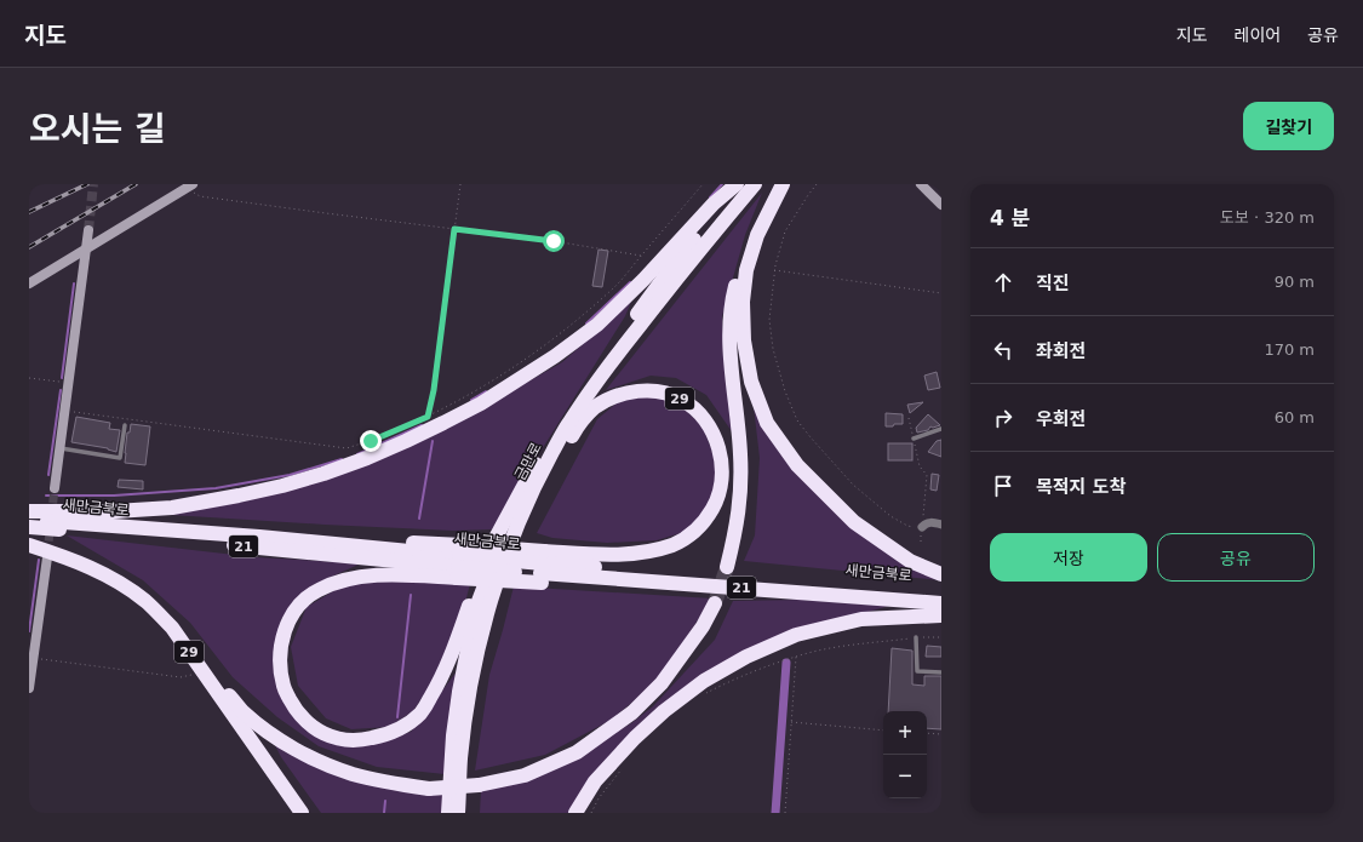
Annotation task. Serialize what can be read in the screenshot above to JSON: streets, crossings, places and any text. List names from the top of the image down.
{
  "streets": {
    "highway": [
      "29",
      "금만로",
      "새만금북로",
      "21"
    ]
  },
  "crossings": [
    ["29", "금만로"],
    ["29", "새만금북로"]
  ],
  "page": {
    "header": "지도",
    "nav": ["지도", "레이어", "공유"],
    "title": "오시는 길",
    "buttons": [
      "길찾기",
      ["저장", "공유"]
    ],
    "heading": ["4 분", "도보 · 320 m"],
    "list": [
      ["직진", "90 m"],
      ["좌회전", "170 m"],
      ["우회전", "60 m"],
      "목적지 도착"
    ],
    "map_buttons": ["+", "−"]
  }
}
